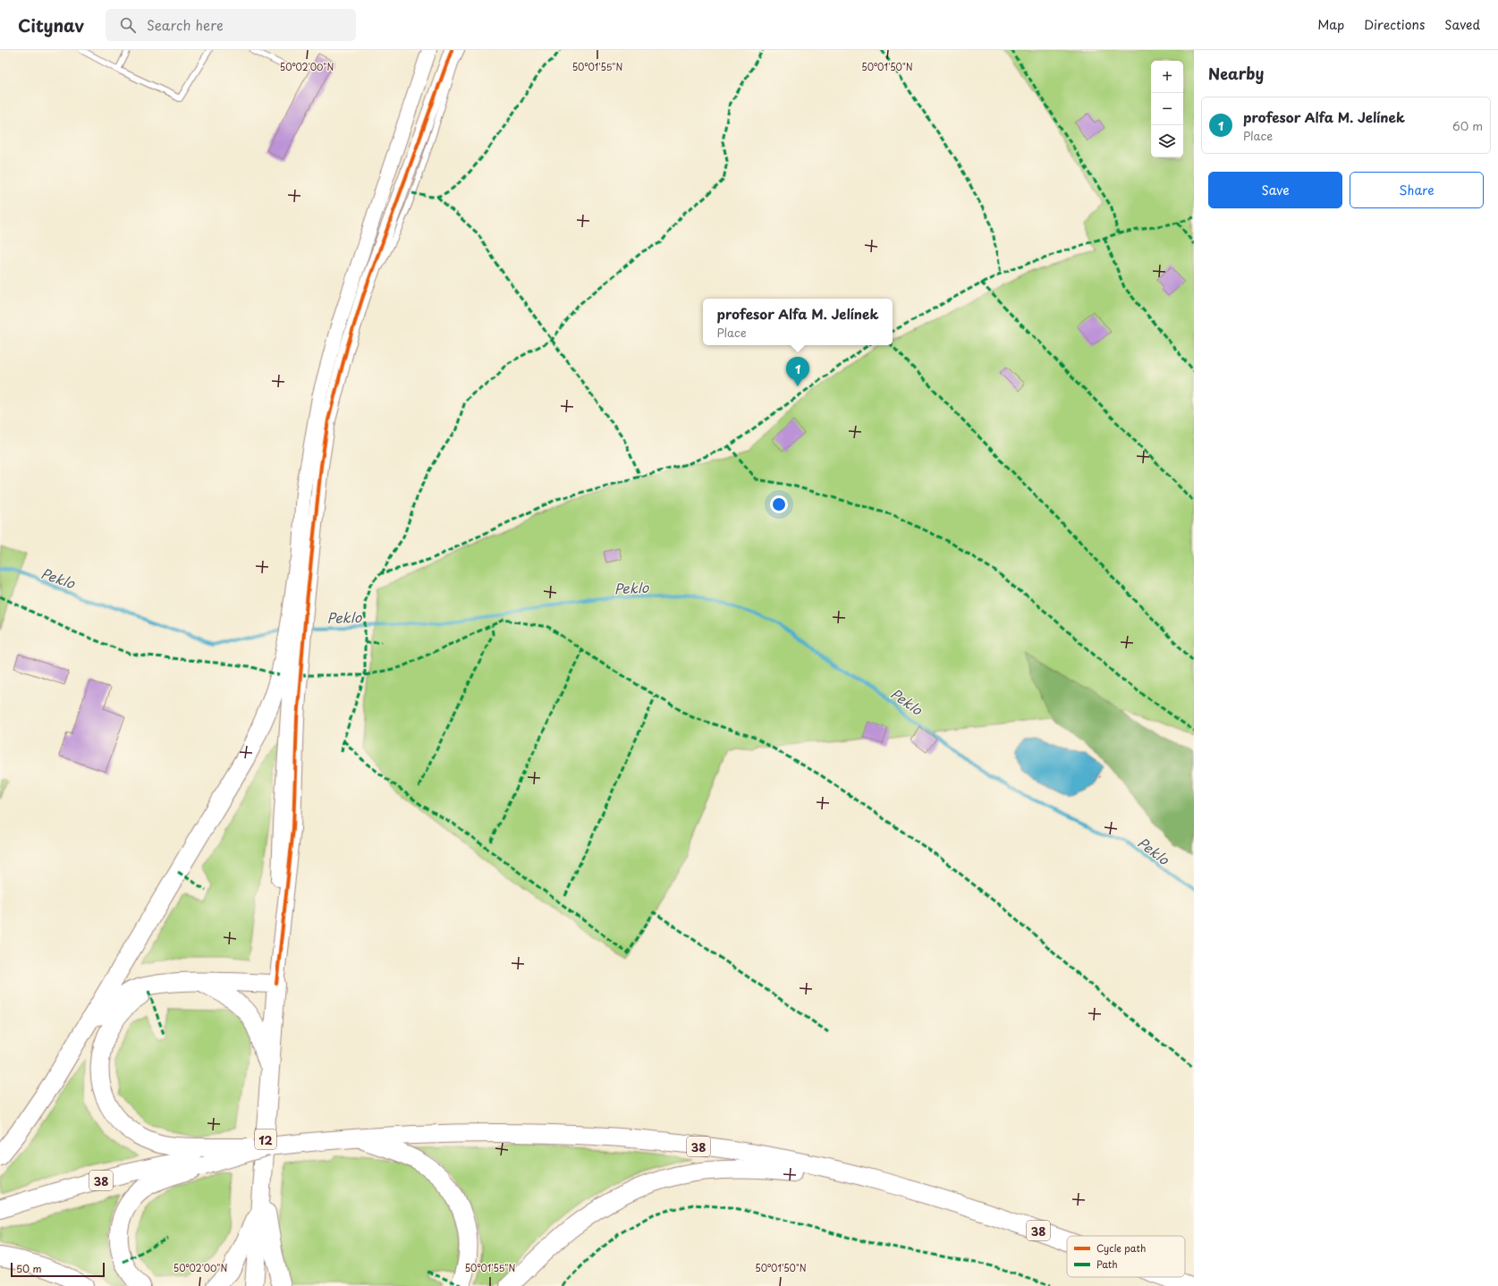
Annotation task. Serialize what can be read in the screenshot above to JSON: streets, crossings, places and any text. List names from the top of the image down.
{
  "streets": {
    "main road": ["12", "38"]
  },
  "water": ["Peklo"],
  "legend": ["Cycle path", "Path"],
  "scale_bar": "50 m",
  "page": {
    "header": "Citynav",
    "search": "Search here",
    "nav": ["Map", "Directions", "Saved"],
    "heading": "Nearby",
    "map_buttons": ["+", "−"],
    "list": [
      {
        "mark": "1",
        "name": "profesor Alfa M. Jelínek",
        "note": "Place",
        "value": "60 m"
      }
    ],
    "buttons": ["Save", "Share"],
    "popup": ["profesor Alfa M. Jelínek", "Place"],
    "pins": "1",
    "scale": "50 m"
  },
  "coordinates": ["50°02'00\"N", "50°01'55\"N", "50°01'50\"N"]
}
